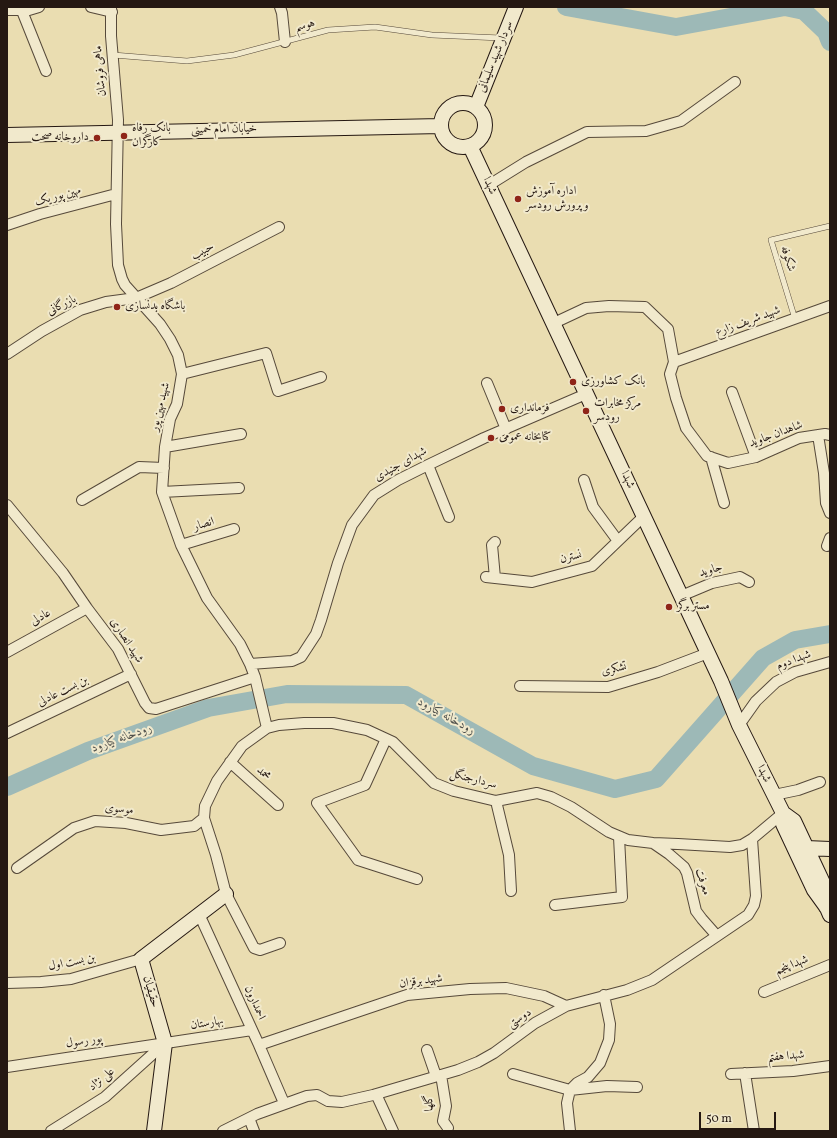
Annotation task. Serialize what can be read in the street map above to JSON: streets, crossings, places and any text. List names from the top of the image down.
{
  "streets": {
    "main road": [
      "سردار شهید سلیمانی",
      "خیابان امام خمینی",
      "شهدا",
      "حقیقیان"
    ],
    "street": [
      "ماهی فروشان",
      "مهین پور یک",
      "حبیب",
      "بازرگانی",
      "شهید شریف زارع",
      "شهید مهین پور",
      "شاهدان جاوید",
      "شهدای جنیدی",
      "انصار",
      "نسترن",
      "جاوید",
      "عادلی",
      "شهید انصاری",
      "شهدا دوم",
      "تشکری",
      "بن بست عادلی",
      "محمد",
      "سردارجنگل",
      "موسوی",
      "معرفت",
      "بن بست اول",
      "شهدا پنجم",
      "شهید برقزان",
      "احمدارون",
      "دوستی",
      "بهارستان",
      "پور رسول",
      "شهدا هفتم",
      "علی نژاد",
      "گلها"
    ],
    "lane": ["هوسم", "شکوفه"]
  },
  "crossings": [
    ["هوسم", "سردار شهید سلیمانی"],
    ["هوسم", "ماهی فروشان"],
    ["سردار شهید سلیمانی", "خیابان امام خمینی"],
    ["سردار شهید سلیمانی", "شهدا"],
    ["ماهی فروشان", "خیابان امام خمینی"],
    ["ماهی فروشان", "شهید مهین پور"],
    ["خیابان امام خمینی", "شهدا"],
    ["خیابان امام خمینی", "شهید مهین پور"],
    ["شهدا", "شاهدان جاوید"],
    ["شهدا", "شهدای جنیدی"],
    ["شهدا", "نسترن"],
    ["شهدا", "جاوید"],
    ["شهدا", "شهدا دوم"],
    ["شهدا", "تشکری"],
    ["شهدا", "سردارجنگل"],
    ["مهین پور یک", "شهید مهین پور"],
    ["حبیب", "بازرگانی"],
    ["حبیب", "شهید مهین پور"],
    ["شکوفه", "شهید شریف زارع"],
    ["بازرگانی", "شهید مهین پور"],
    ["شهید شریف زارع", "شاهدان جاوید"],
    ["شهید مهین پور", "شهدای جنیدی"],
    ["شهید مهین پور", "انصار"],
    ["شهید مهین پور", "شهید انصاری"],
    ["شهید مهین پور", "سردارجنگل"],
    ["عادلی", "شهید انصاری"],
    ["شهید انصاری", "بن بست عادلی"],
    ["محمد", "سردارجنگل"],
    ["سردارجنگل", "موسوی"],
    ["سردارجنگل", "معرفت"],
    ["سردارجنگل", "دوستی"],
    ["معرفت", "دوستی"],
    ["بن بست اول", "حقیقیان"],
    ["شهید برقزان", "احمدارون"],
    ["شهید برقزان", "دوستی"],
    ["حقیقیان", "احمدارون"],
    ["حقیقیان", "بهارستان"],
    ["حقیقیان", "پور رسول"],
    ["حقیقیان", "علی نژاد"],
    ["احمدارون", "دوستی"],
    ["احمدارون", "بهارستان"],
    ["دوستی", "گلها"],
    ["بهارستان", "پور رسول"],
    ["بهارستان", "علی نژاد"],
    ["پور رسول", "علی نژاد"]
  ],
  "water": ["رودخانه کیارود"],
  "places": [
    "بانک رفاه کارگران",
    "داروخانه صحت",
    "اداره آموزش و پرورش رودسر",
    "باشگاه بدنسازى",
    "بانک کشاورزى",
    "فرماندارى",
    "مرکز مخابرات رودسر",
    "کتابخانه عمومى",
    "مستر برگر"
  ],
  "scale_bar": "50 m"
}
